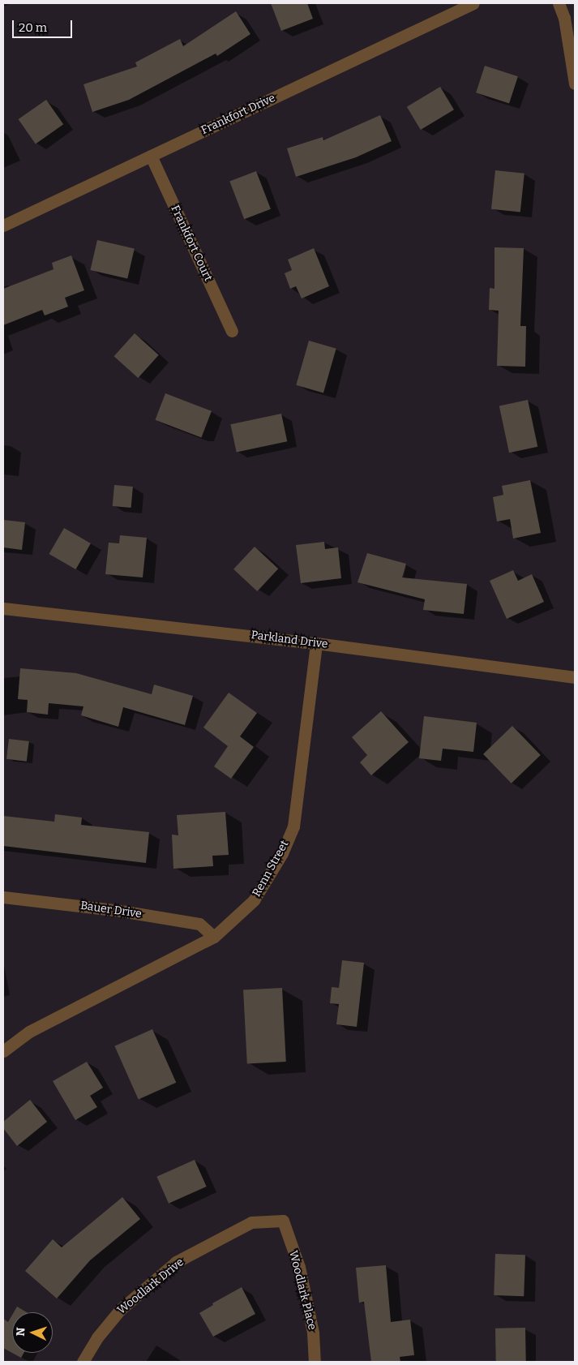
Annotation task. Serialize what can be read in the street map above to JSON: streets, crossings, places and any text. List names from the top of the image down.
{
  "streets": {
    "street": [
      "Frankfort Drive",
      "Frankfort Court",
      "Parkland Drive",
      "Renn Street",
      "Bauer Drive",
      "Woodlark Drive",
      "Woodlark Place"
    ]
  },
  "crossings": [
    ["Frankfort Drive", "Frankfort Court"],
    ["Parkland Drive", "Renn Street"],
    ["Renn Street", "Bauer Drive"],
    ["Woodlark Drive", "Woodlark Place"]
  ],
  "scale_bar": "20 m",
  "north": "left"
}
